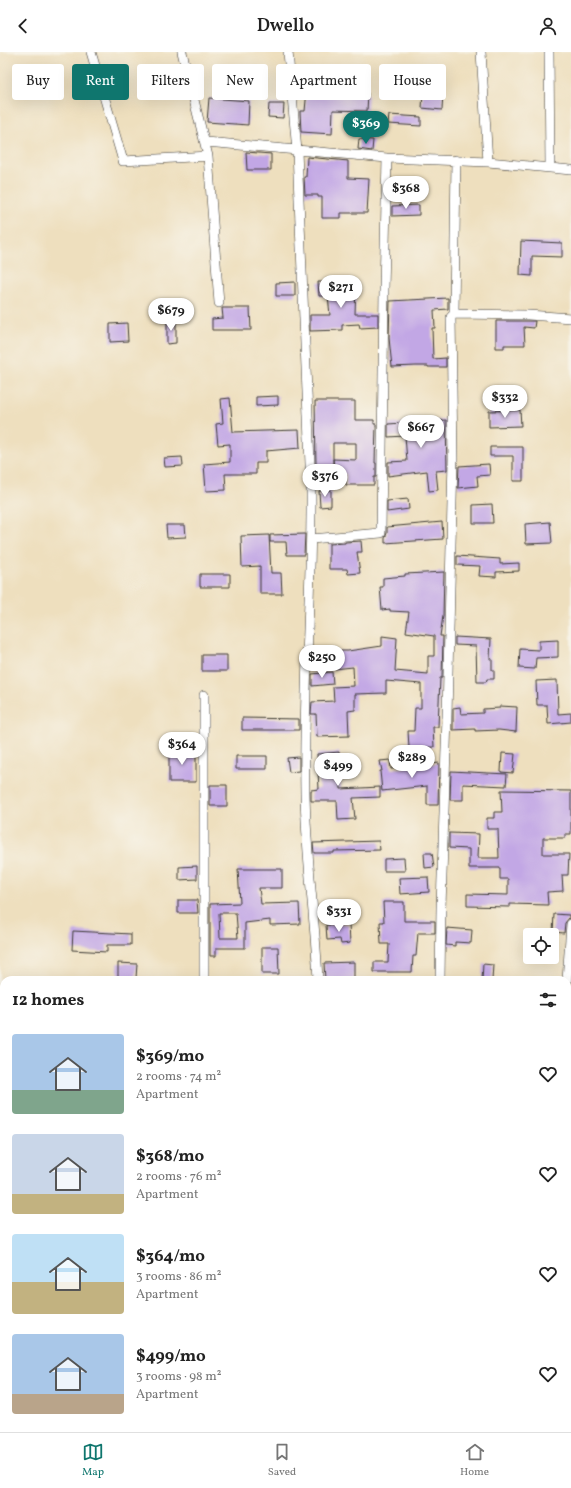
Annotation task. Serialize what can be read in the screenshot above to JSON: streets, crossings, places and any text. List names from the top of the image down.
{
  "page": {
    "header": "Dwello",
    "chip": [
      "Buy",
      "Rent",
      "Filters",
      "New",
      "Apartment",
      "House"
    ],
    "price": [
      "$369",
      "$368",
      "$271",
      "$679",
      "$332",
      "$667",
      "$376",
      "$250",
      "$364",
      "$289",
      "$499",
      "$331"
    ],
    "heading": "12 homes",
    "list": [
      {
        "name": "$369/mo",
        "note": "2 rooms · 74 m² · Apartment"
      },
      {
        "name": "$368/mo",
        "note": "2 rooms · 76 m² · Apartment"
      },
      {
        "name": "$364/mo",
        "note": "3 rooms · 86 m² · Apartment"
      },
      {
        "name": "$499/mo",
        "note": "3 rooms · 98 m² · Apartment"
      }
    ],
    "tabs": ["Map", "Saved", "Home"]
  }
}
